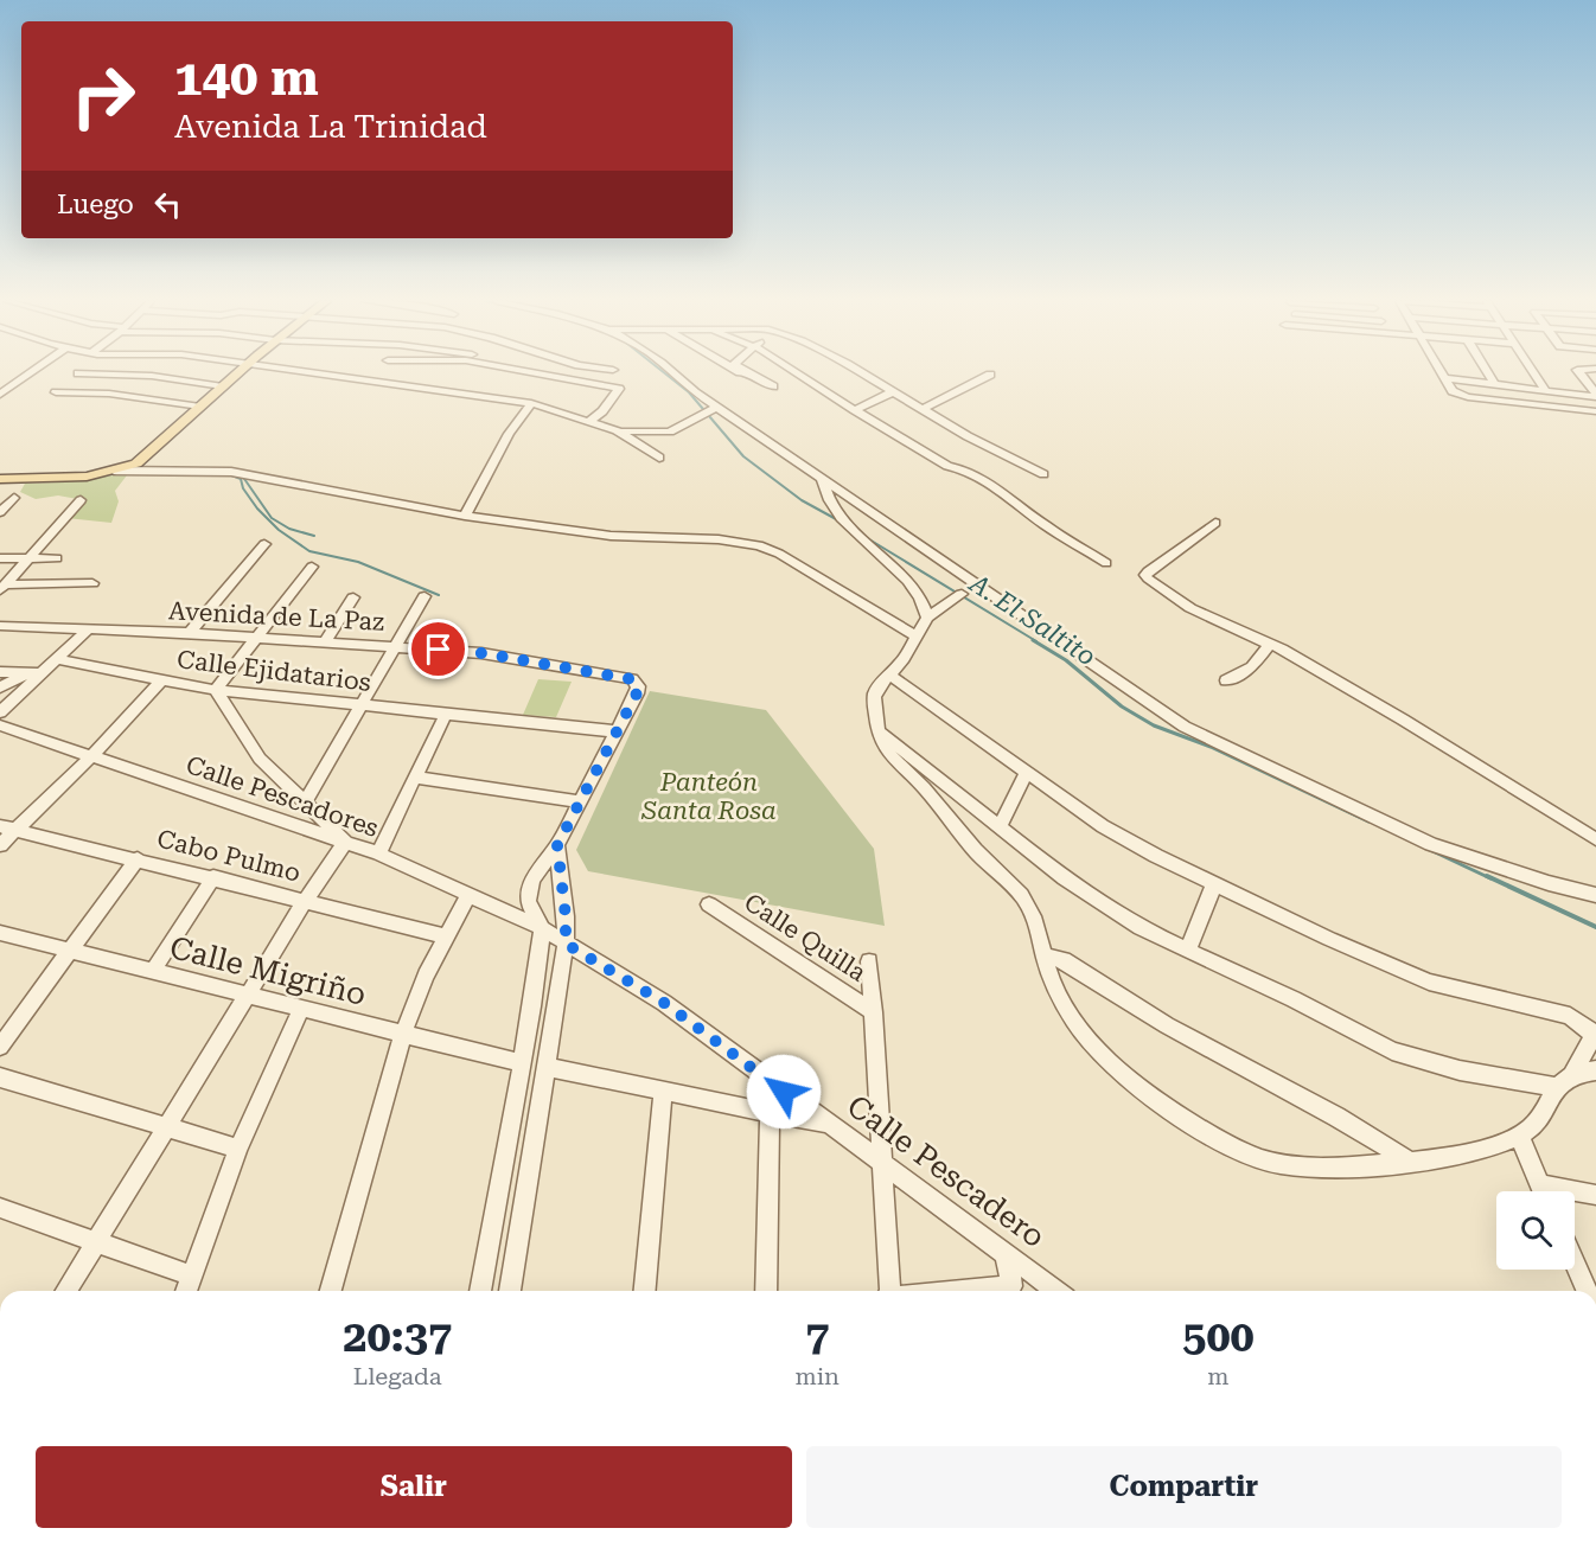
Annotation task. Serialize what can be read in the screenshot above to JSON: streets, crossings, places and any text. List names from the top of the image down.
{
  "streets": {
    "street": [
      "Avenida de La Paz",
      "Calle Ejidatarios",
      "Calle Pescadores",
      "Cabo Pulmo",
      "Calle Quilla",
      "Calle Migriño",
      "Calle Pescadero"
    ]
  },
  "crossings": [
    ["Avenida de La Paz", "Calle Ejidatarios"],
    ["Calle Pescadores", "Calle Pescadero"]
  ],
  "water": ["A. El Saltito"],
  "parks": ["Panteón Santa Rosa"],
  "page": {
    "turn": ["140 m", "Avenida La Trinidad"],
    "then": "Luego",
    "eta": [
      "20:37",
      "Llegada",
      "7",
      "min",
      "500",
      "m"
    ],
    "buttons": ["Salir", "Compartir"]
  }
}
